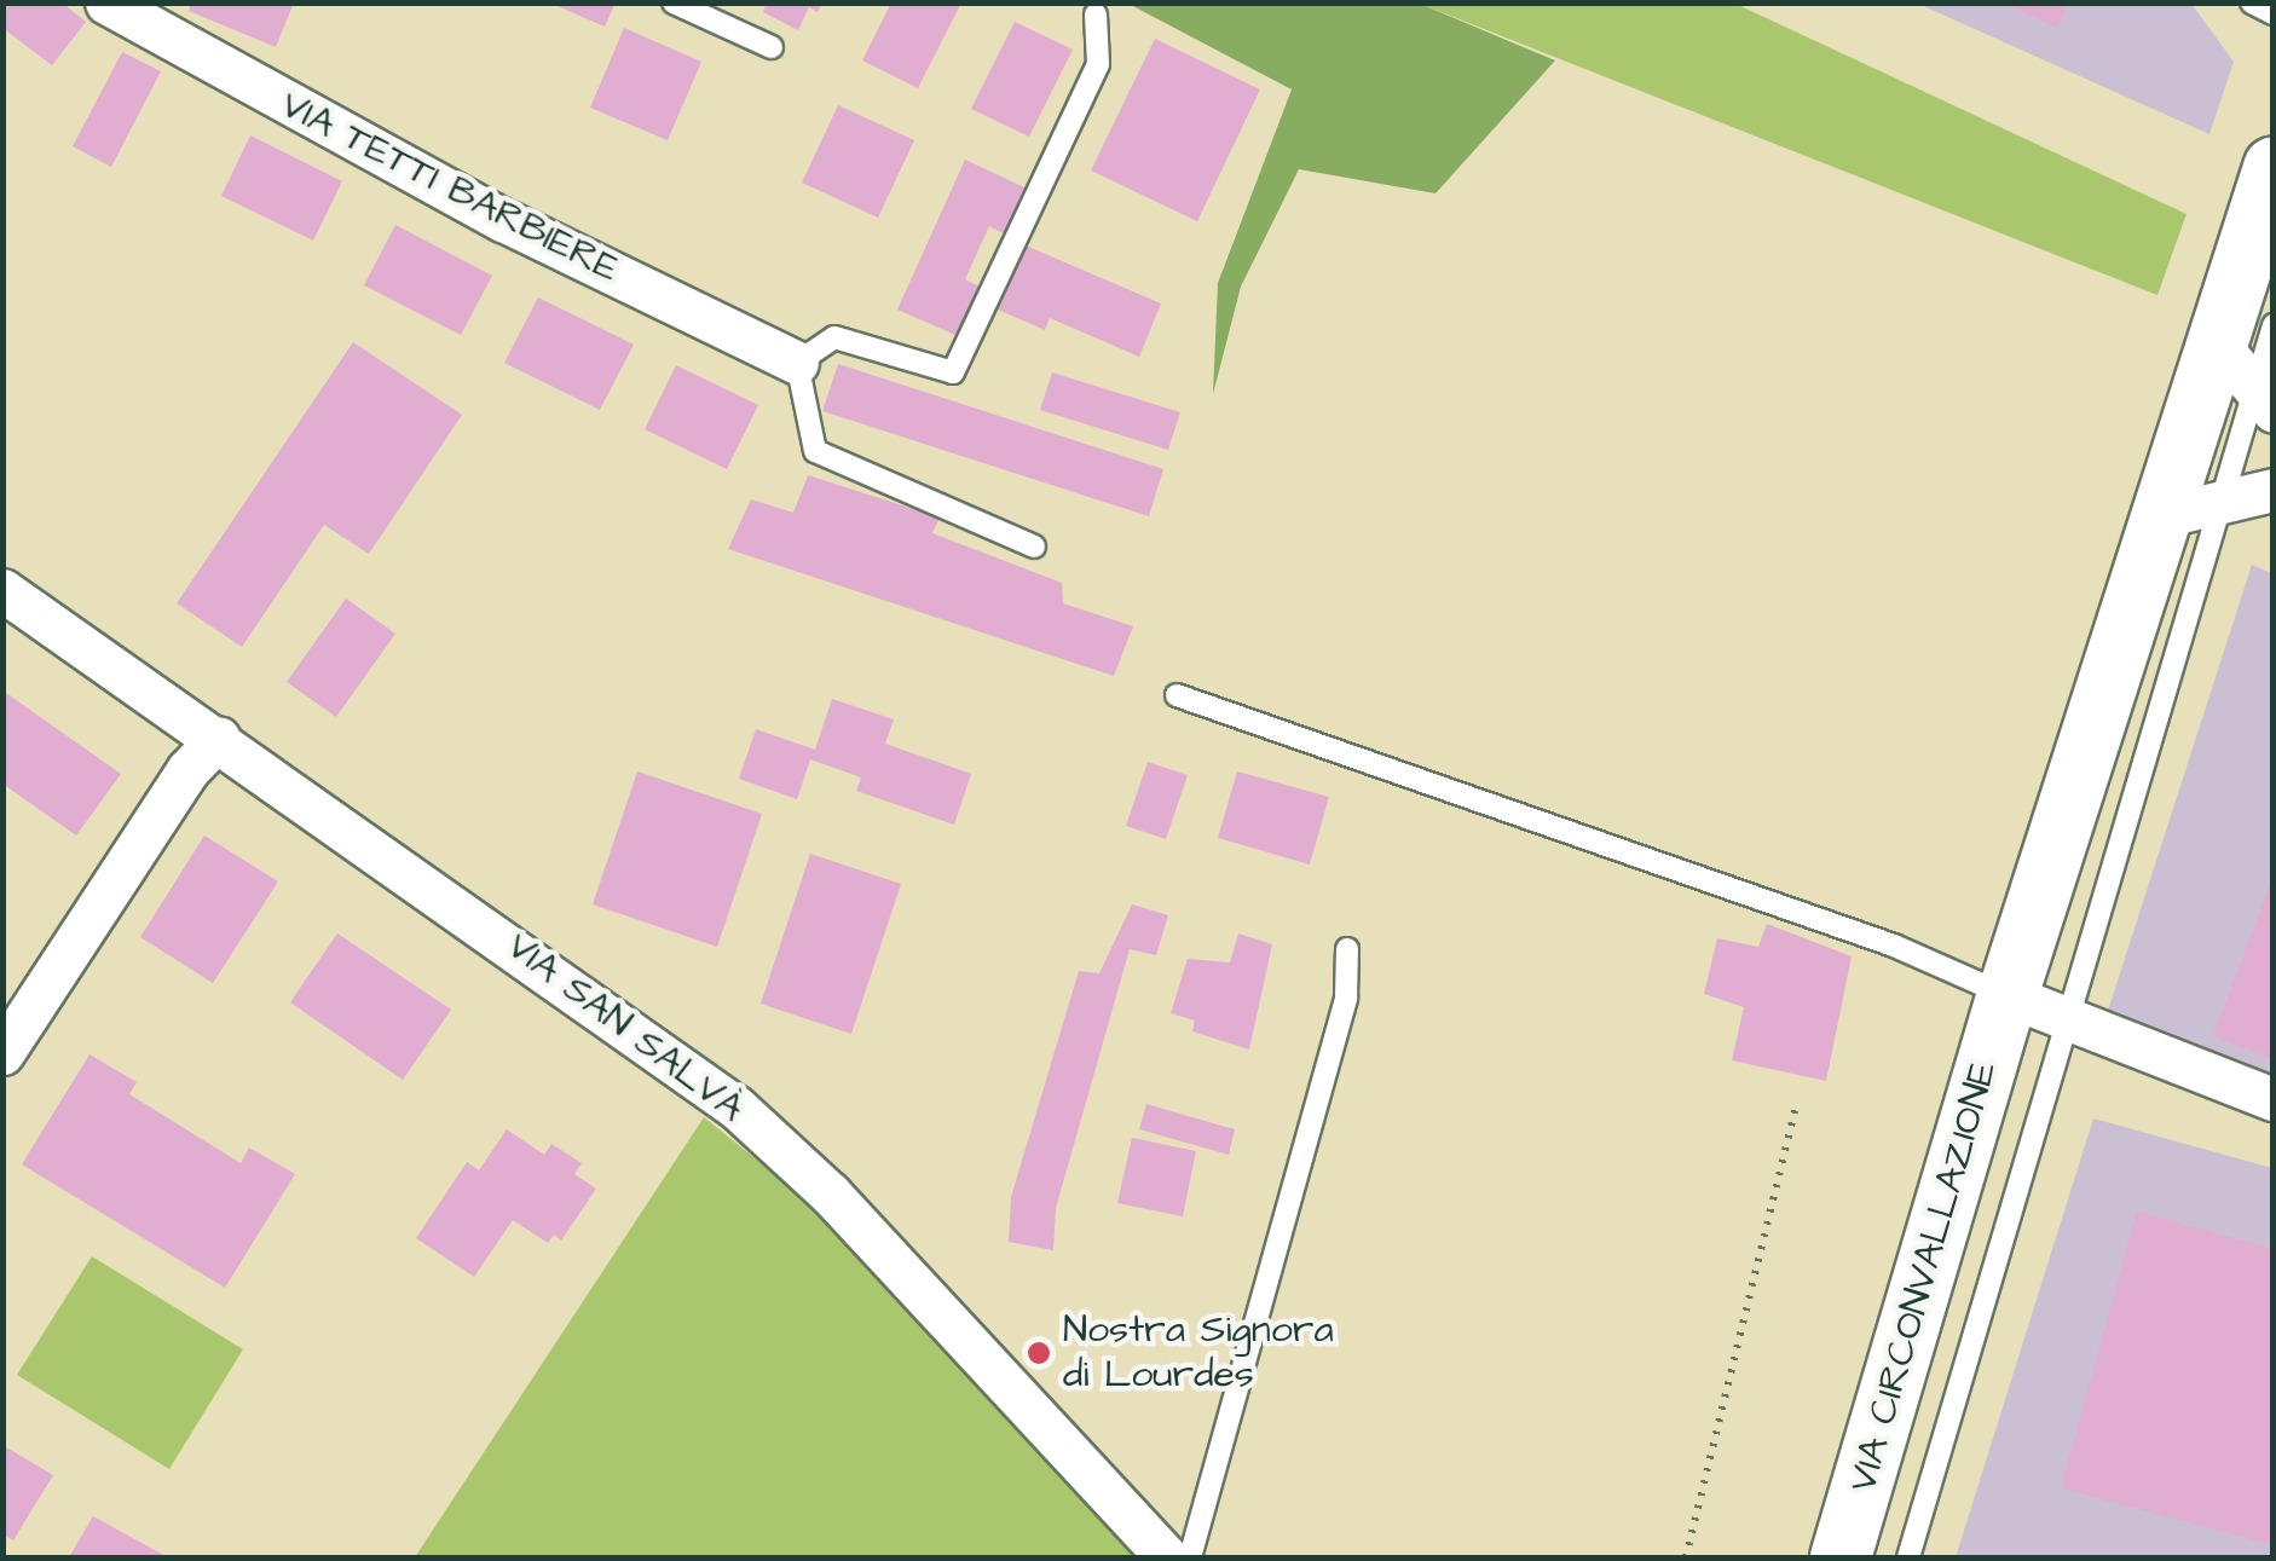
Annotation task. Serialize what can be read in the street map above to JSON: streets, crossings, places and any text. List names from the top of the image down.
{
  "streets": {
    "main road": ["VIA CIRCONVALLAZIONE"],
    "street": ["VIA TETTI BARBIERE", "VIA SAN SALVÀ"]
  },
  "places": ["Nostra Signora di Lourdes"]
}
